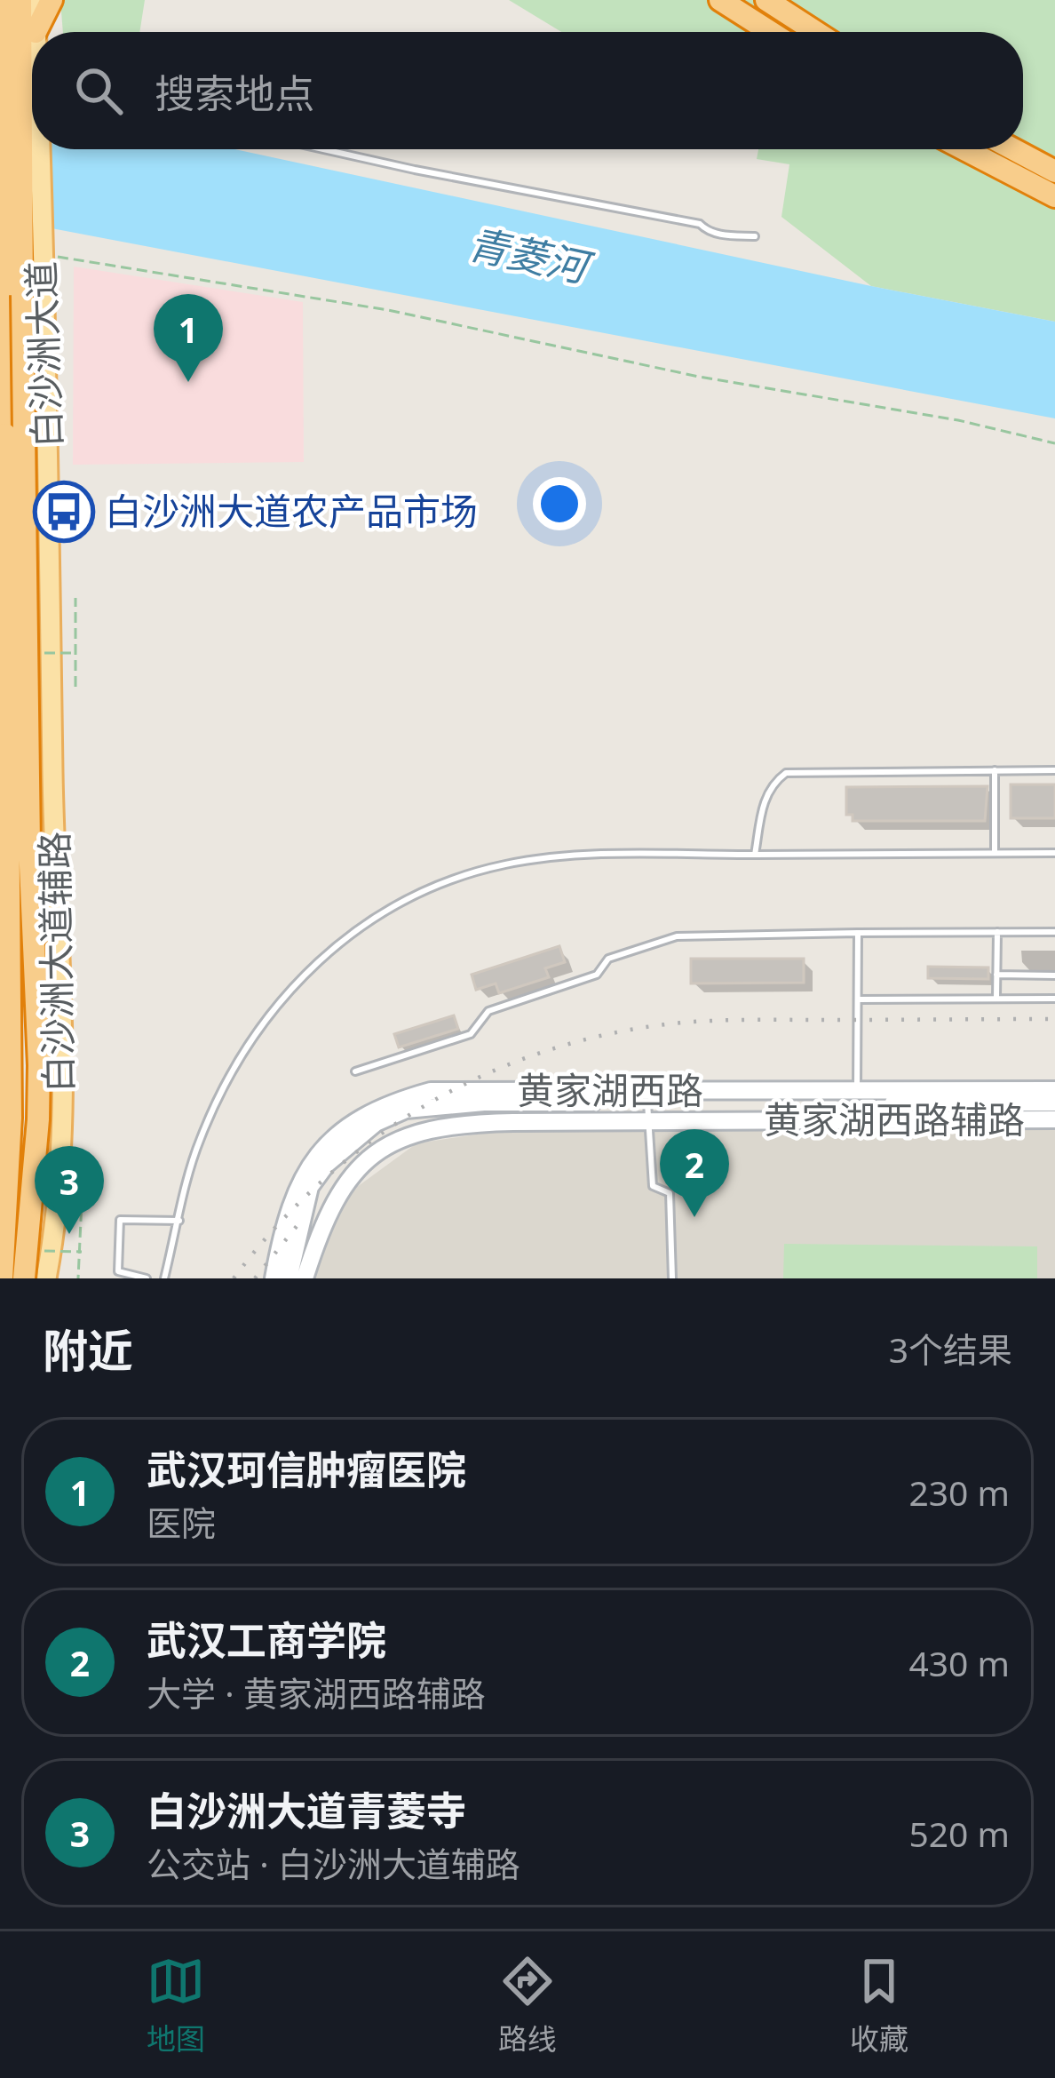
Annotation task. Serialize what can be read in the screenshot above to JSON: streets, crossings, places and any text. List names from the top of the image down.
{
  "streets": {
    "main road": [
      "白沙洲大道",
      "白沙洲大道辅路",
      "黄家湖西路",
      "黄家湖西路辅路"
    ]
  },
  "crossings": [
    ["白沙洲大道", "白沙洲大道辅路"]
  ],
  "water": ["青菱河"],
  "places": {
    "bus stop": ["白沙洲大道农产品市场"]
  },
  "page": {
    "search": "搜索地点",
    "pins": ["1", "2", "3"],
    "heading": ["附近", "3个结果"],
    "list": [
      {
        "mark": "1",
        "name": "武汉珂信肿瘤医院",
        "note": "医院",
        "value": "230 m"
      },
      {
        "mark": "2",
        "name": "武汉工商学院",
        "note": "大学 · 黄家湖西路辅路",
        "value": "430 m"
      },
      {
        "mark": "3",
        "name": "白沙洲大道青菱寺",
        "note": "公交站 · 白沙洲大道辅路",
        "value": "520 m"
      }
    ],
    "nav": ["地图", "路线", "收藏"]
  }
}
